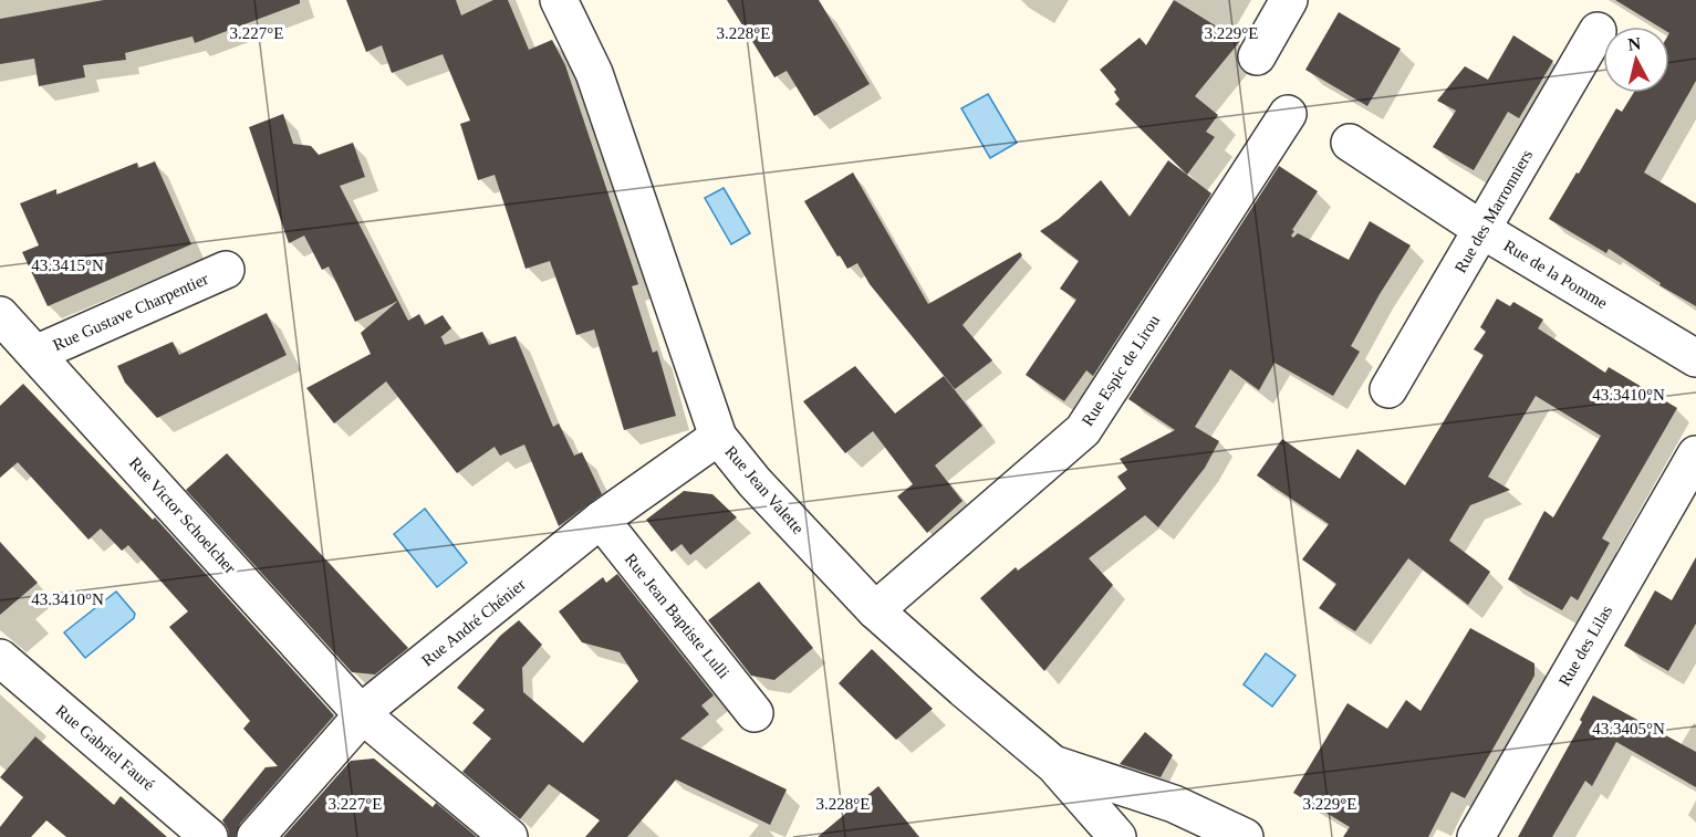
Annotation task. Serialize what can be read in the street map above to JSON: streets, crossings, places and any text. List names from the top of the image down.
{
  "streets": {
    "street": [
      "Rue des Marronniers",
      "Rue de la Pomme",
      "Rue Gustave Charpentier",
      "Rue Espic de Lirou",
      "Rue Jean Valette",
      "Rue Victor Schoelcher",
      "Rue Jean Baptiste Lulli",
      "Rue André Chénier",
      "Rue des Lilas",
      "Rue Gabriel Fauré"
    ]
  },
  "crossings": [
    ["Rue des Marronniers", "Rue de la Pomme"],
    ["Rue Gustave Charpentier", "Rue Victor Schoelcher"],
    ["Rue Espic de Lirou", "Rue Jean Valette"],
    ["Rue Jean Valette", "Rue André Chénier"],
    ["Rue Victor Schoelcher", "Rue André Chénier"],
    ["Rue Jean Baptiste Lulli", "Rue André Chénier"]
  ],
  "north": "top",
  "coordinates": [
    "3.227°E",
    "3.228°E",
    "3.229°E",
    "43.3415°N",
    "43.3410°N",
    "43.3405°N"
  ]
}
